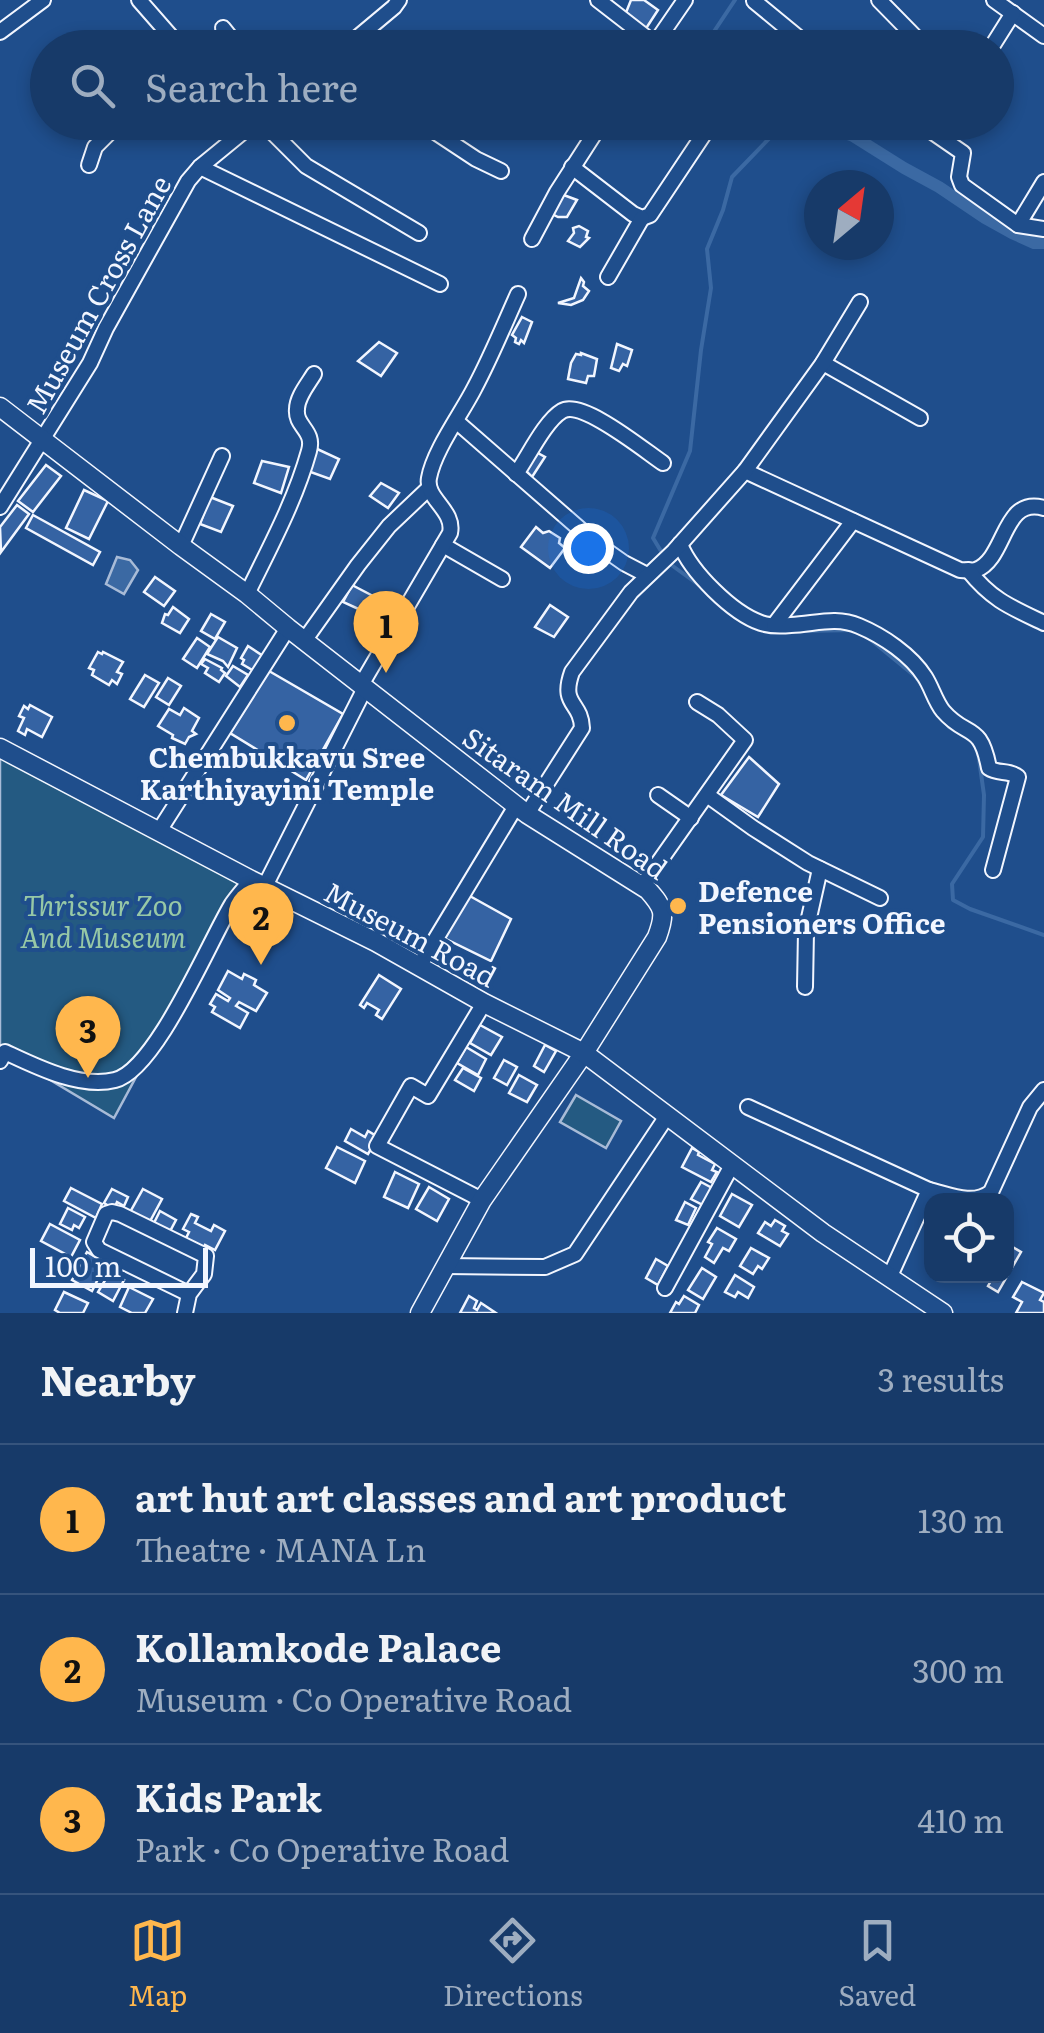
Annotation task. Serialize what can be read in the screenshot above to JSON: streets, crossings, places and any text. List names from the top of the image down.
{
  "streets": {
    "main road": ["Sitaram Mill Road", "Museum Road"],
    "street": ["Museum Cross Lane"]
  },
  "crossings": [
    ["Museum Cross Lane", "Sitaram Mill Road"],
    ["Sitaram Mill Road", "Museum Road"]
  ],
  "parks": ["Thrissur Zoo And Museum"],
  "places": ["Chembukkavu Sree Karthiyayini Temple", "Defence Pensioners Office"],
  "scale_bar": "100 m",
  "north": "top right",
  "page": {
    "search": "Search here",
    "pins": ["1", "2", "3"],
    "scale": "100 m",
    "heading": ["Nearby", "3 results"],
    "list": [
      {
        "mark": "1",
        "name": "art hut art classes and art product",
        "note": "Theatre · MANA Ln",
        "value": "130 m"
      },
      {
        "mark": "2",
        "name": "Kollamkode Palace",
        "note": "Museum · Co Operative Road",
        "value": "300 m"
      },
      {
        "mark": "3",
        "name": "Kids Park",
        "note": "Park · Co Operative Road",
        "value": "410 m"
      }
    ],
    "nav": ["Map", "Directions", "Saved"]
  }
}
